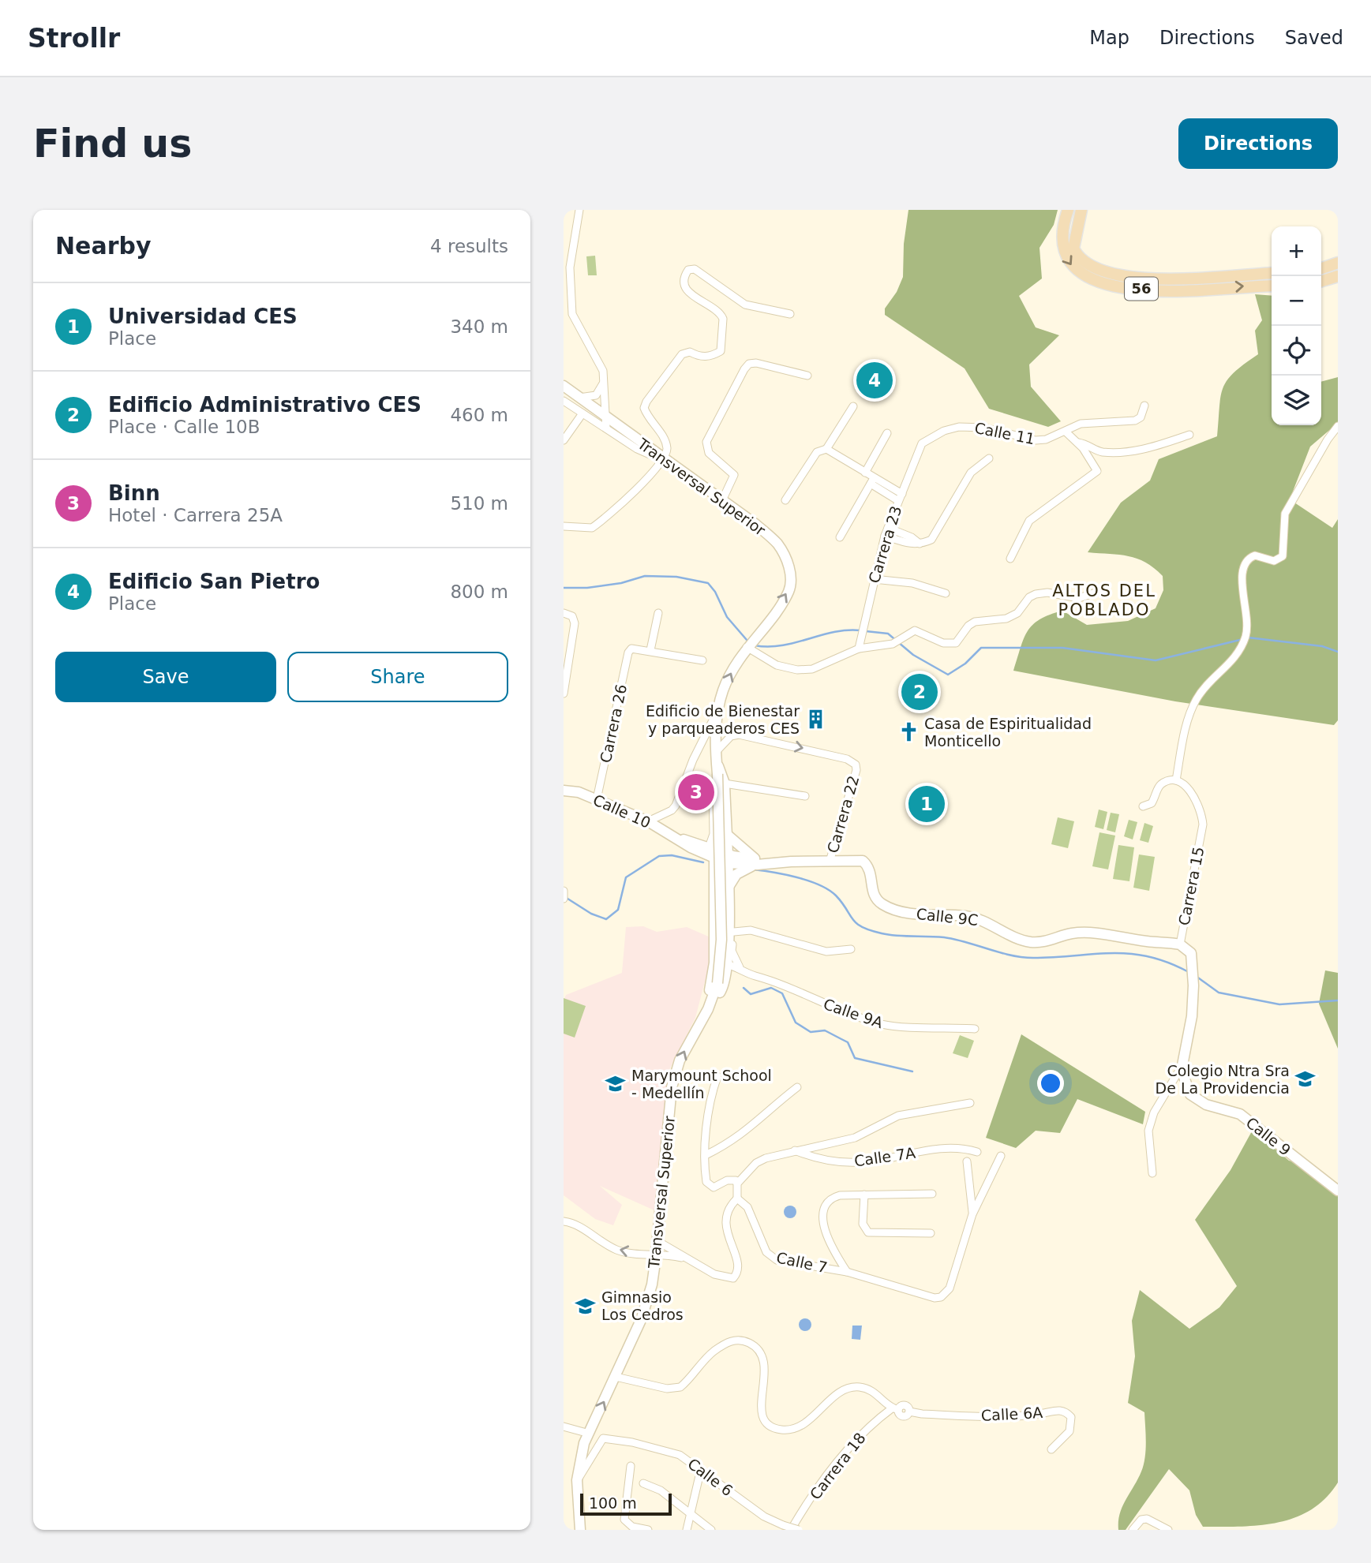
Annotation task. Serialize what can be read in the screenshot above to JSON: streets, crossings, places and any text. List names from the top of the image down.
{
  "streets": {
    "main road": [
      "56",
      "Transversal Superior",
      "Calle 10",
      "Carrera 15",
      "Calle 9C",
      "Calle 9"
    ],
    "street": [
      "Calle 11",
      "Carrera 23",
      "Carrera 26",
      "Carrera 22",
      "Calle 9A",
      "Calle 7A",
      "Calle 7",
      "Calle 6A",
      "Carrera 18",
      "Calle 6"
    ]
  },
  "crossings": [
    ["Calle 11", "Carrera 23"],
    ["Transversal Superior", "Carrera 22"],
    ["Transversal Superior", "Calle 6"],
    ["Carrera 26", "Calle 10"],
    ["Calle 10", "Carrera 22"],
    ["Calle 10", "Calle 9C"],
    ["Carrera 15", "Calle 9C"],
    ["Carrera 15", "Calle 9"],
    ["Calle 6A", "Carrera 18"]
  ],
  "one_way": ["Transversal Superior"],
  "districts": ["ALTOS DEL POBLADO"],
  "places": {
    "building": ["Edificio de Bienestar y parqueaderos CES"],
    "church": ["Casa de Espiritualidad Monticello"],
    "school or university": ["Colegio Ntra Sra De La Providencia", "Marymount School - Medellín", "Gimnasio Los Cedros"]
  },
  "scale_bar": "100 m",
  "page": {
    "header": "Strollr",
    "nav": ["Map", "Directions", "Saved"],
    "buttons": [
      "Directions",
      ["Save", "Share"]
    ],
    "title": "Find us",
    "heading": ["Nearby", "4 results"],
    "map_buttons": ["+", "−"],
    "list": [
      {
        "mark": "1",
        "name": "Universidad CES",
        "note": "Place",
        "value": "340 m"
      },
      {
        "mark": "2",
        "name": "Edificio Administrativo CES",
        "note": "Place · Calle 10B",
        "value": "460 m"
      },
      {
        "mark": "3",
        "name": "Binn",
        "note": "Hotel · Carrera 25A",
        "value": "510 m"
      },
      {
        "mark": "4",
        "name": "Edificio San Pietro",
        "note": "Place",
        "value": "800 m"
      }
    ],
    "pins": [
      "4",
      "2",
      "3",
      "1"
    ],
    "scale": "100 m"
  }
}
